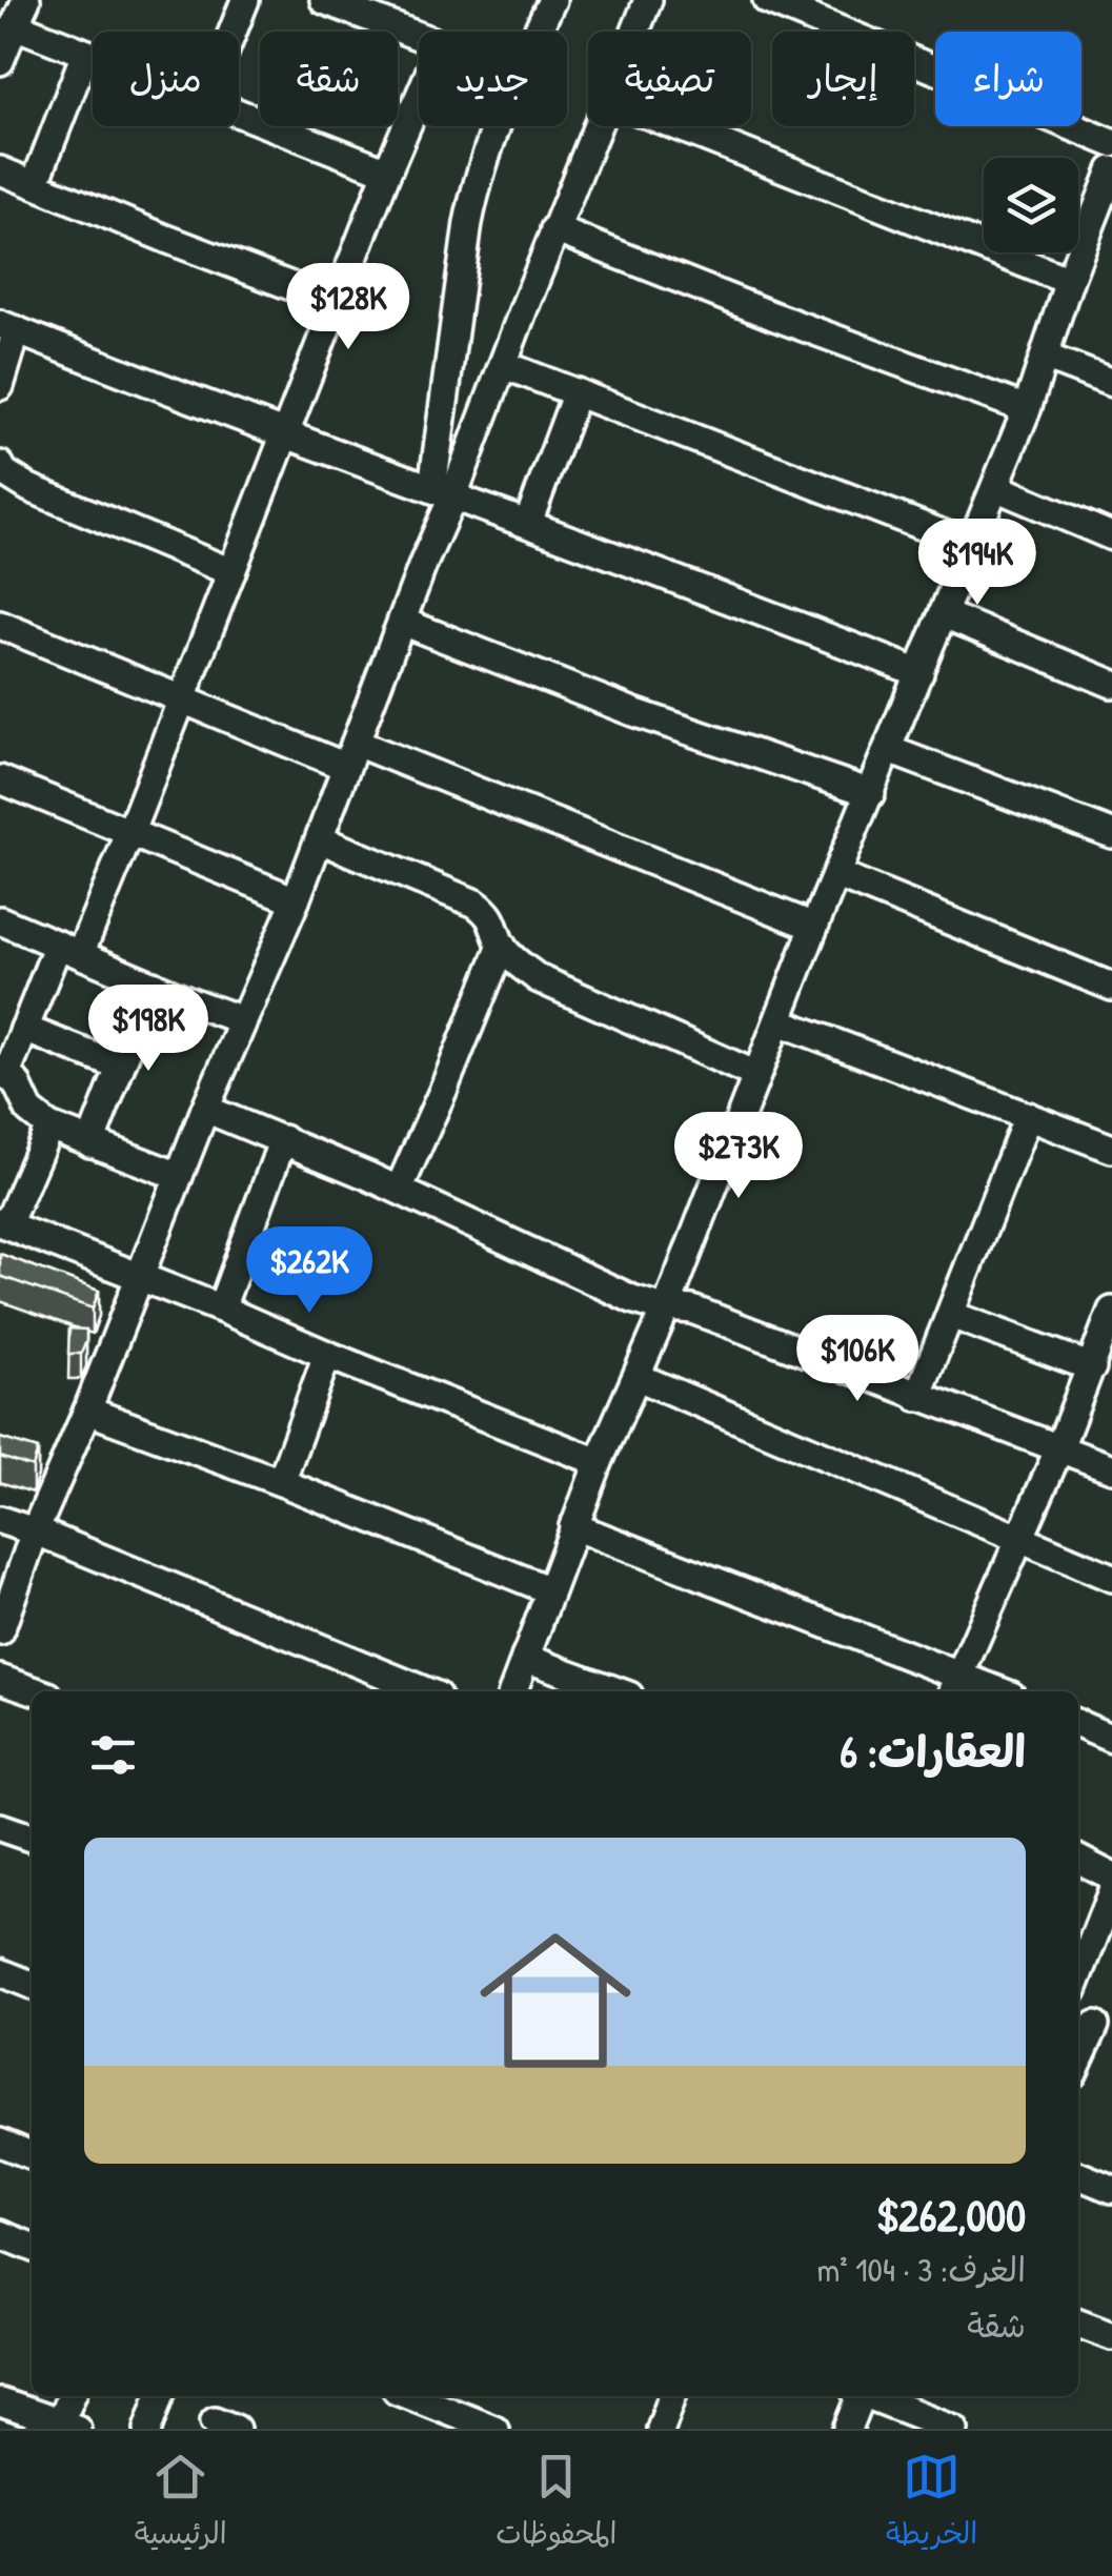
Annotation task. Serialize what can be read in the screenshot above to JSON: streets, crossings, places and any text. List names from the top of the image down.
{
  "page": {
    "chip": [
      "شراء",
      "إيجار",
      "تصفية",
      "جديد",
      "شقة",
      "منزل"
    ],
    "price": [
      "$128K",
      "$194K",
      "$198K",
      "$273K",
      "$262K",
      "$106K"
    ],
    "heading": "العقارات: 6",
    "list": [
      {
        "name": "$262,000",
        "note": "الغرف: 3 · 104 m² · شقة"
      }
    ],
    "tabs": ["الخريطة", "المحفوظات", "الرئيسية"]
  }
}
